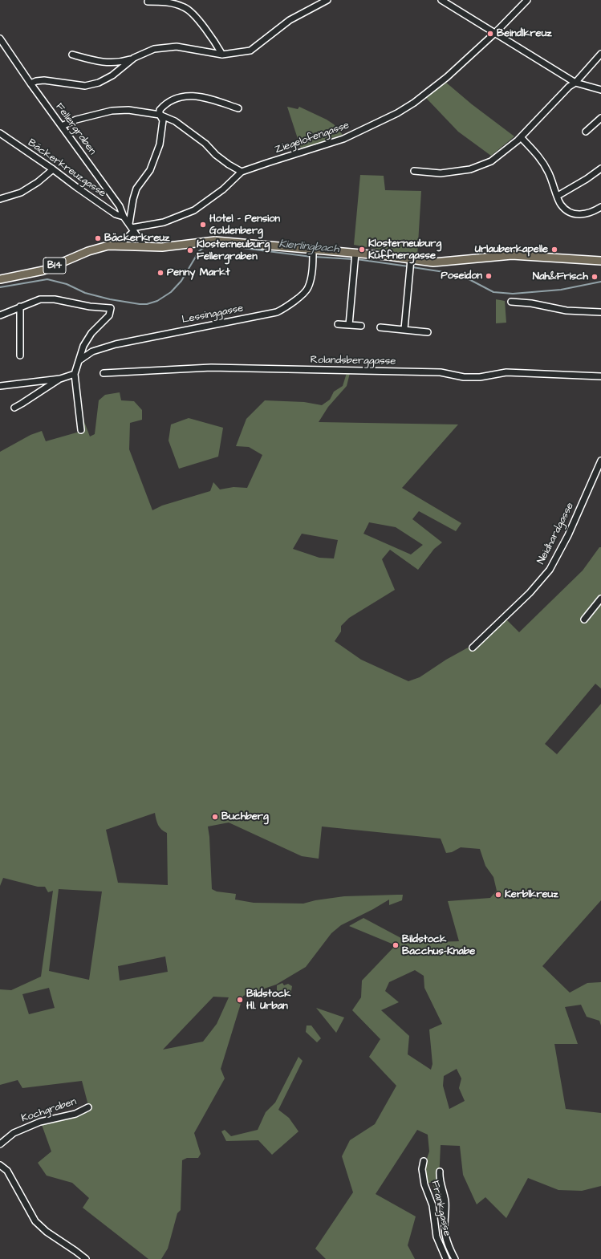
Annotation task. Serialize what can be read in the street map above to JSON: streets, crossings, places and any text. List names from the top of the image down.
{
  "streets": {
    "main road": ["B14"],
    "street": [
      "Fellergraben",
      "Ziegelofengasse",
      "Bäckerkreuzgasse",
      "Lessinggasse",
      "Rolandsberggasse",
      "Neidhardgasse",
      "Kochgraben",
      "Frankgasse"
    ]
  },
  "crossings": [
    ["Fellergraben", "Ziegelofengasse"],
    ["Fellergraben", "Bäckerkreuzgasse"],
    ["Fellergraben", "B14"],
    ["B14", "Lessinggasse"]
  ],
  "water": ["Kierlingbach"],
  "places": [
    "Beindlkreuz",
    "Hotel - Pension Goldenberg",
    "Bäckerkreuz",
    "Klosterneuburg Küffnergasse",
    "Urlauberkapelle",
    "Klosterneuburg Fellergraben",
    "Penny Markt",
    "Poseidon",
    "Nah&Frisch",
    "Buchberg",
    "Kerblkreuz",
    "Bildstock Bacchus-Knabe",
    "Bildstock Hl. Urban"
  ]
}
